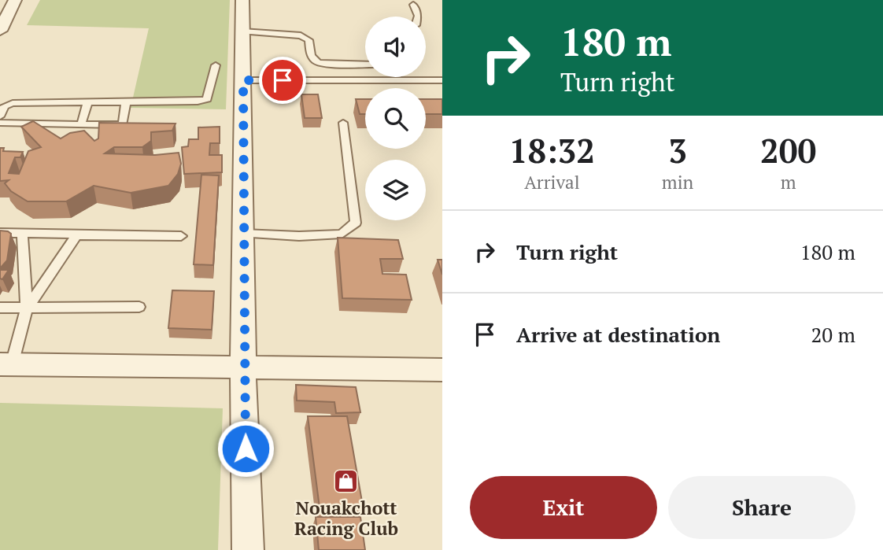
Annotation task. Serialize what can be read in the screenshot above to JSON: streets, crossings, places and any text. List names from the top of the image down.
{
  "places": {
    "shop": ["Nouakchott Racing Club"]
  },
  "page": {
    "turn": ["180 m", "Turn right"],
    "eta": [
      "18:32",
      "Arrival",
      "3",
      "min",
      "200",
      "m"
    ],
    "list": [
      {
        "name": "Turn right",
        "value": "180 m"
      },
      {
        "name": "Arrive at destination",
        "value": "20 m"
      }
    ],
    "buttons": ["Exit", "Share"]
  }
}
